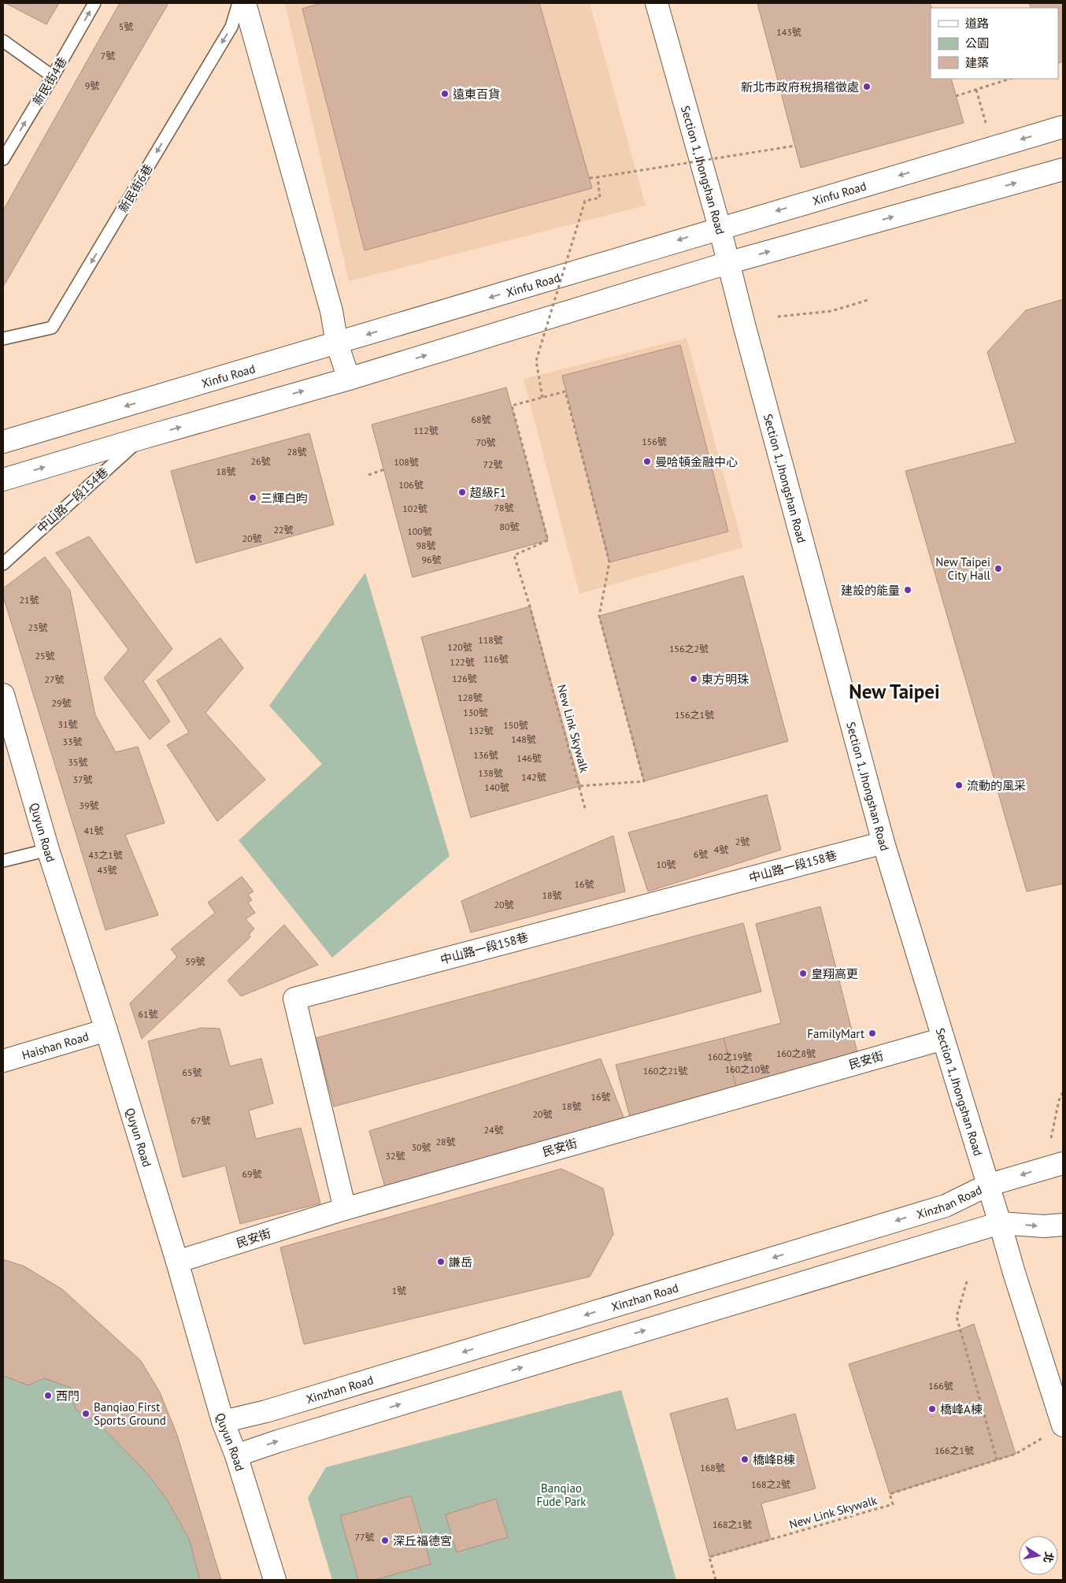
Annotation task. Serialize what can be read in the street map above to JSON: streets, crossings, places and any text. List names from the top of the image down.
{
  "streets": {
    "street": [
      "Section 1, Jhongshan Road",
      "Xinfu Road",
      "Quyun Road",
      "中山路一段158巷",
      "Haishan Road",
      "民安街",
      "Xinzhan Road"
    ],
    "lane": ["新民街4巷", "新民街6巷", "中山路一段154巷"],
    "path": ["New Link Skywalk"]
  },
  "crossings": [
    ["Section 1, Jhongshan Road", "Xinfu Road"],
    ["Section 1, Jhongshan Road", "中山路一段158巷"],
    ["Section 1, Jhongshan Road", "民安街"],
    ["Section 1, Jhongshan Road", "Xinzhan Road"],
    ["Quyun Road", "Haishan Road"],
    ["Quyun Road", "民安街"],
    ["Quyun Road", "Xinzhan Road"],
    ["中山路一段158巷", "民安街"]
  ],
  "one_way": ["新民街4巷", "新民街6巷"],
  "districts": ["New Taipei"],
  "parks": ["Banqiao Fude Park"],
  "places": [
    "新北市政府稅捐稽徵處",
    "遠東百貨",
    "曼哈頓金融中心",
    "超級F1",
    "三輝白昀",
    "New Taipei City Hall",
    "建設的能量",
    "東方明珠",
    "流動的風采",
    "皇翔高更",
    "FamilyMart",
    "謙岳",
    "西門",
    "橋峰A棟",
    "Banqiao First Sports Ground",
    "橋峰B棟",
    "深丘福德宮"
  ],
  "house_numbers": [
    "5號",
    "143號",
    "7號",
    "9號",
    "68號",
    "112號",
    "156號",
    "70號",
    "28號",
    "26號",
    "108號",
    "72號",
    "18號",
    "106號",
    "78號",
    "102號",
    "80號",
    "22號",
    "100號",
    "20號",
    "98號",
    "96號",
    "21號",
    "23號",
    "118號",
    "120號",
    "156之2號",
    "25號",
    "116號",
    "122號",
    "126號",
    "27號",
    "128號",
    "29號",
    "130號",
    "156之1號",
    "31號",
    "150號",
    "132號",
    "148號",
    "33號",
    "136號",
    "146號",
    "35號",
    "138號",
    "142號",
    "37號",
    "140號",
    "39號",
    "41號",
    "2號",
    "4號",
    "6號",
    "43之1號",
    "10號",
    "43號",
    "16號",
    "18號",
    "20號",
    "59號",
    "61號",
    "160之8號",
    "160之19號",
    "160之10號",
    "160之21號",
    "65號",
    "16號",
    "18號",
    "20號",
    "67號",
    "24號",
    "28號",
    "30號",
    "32號",
    "69號",
    "1號",
    "166號",
    "166之1號",
    "168號",
    "168之2號",
    "168之1號",
    "77號"
  ],
  "legend": ["道路", "公園", "建築"],
  "north": "right"
}
